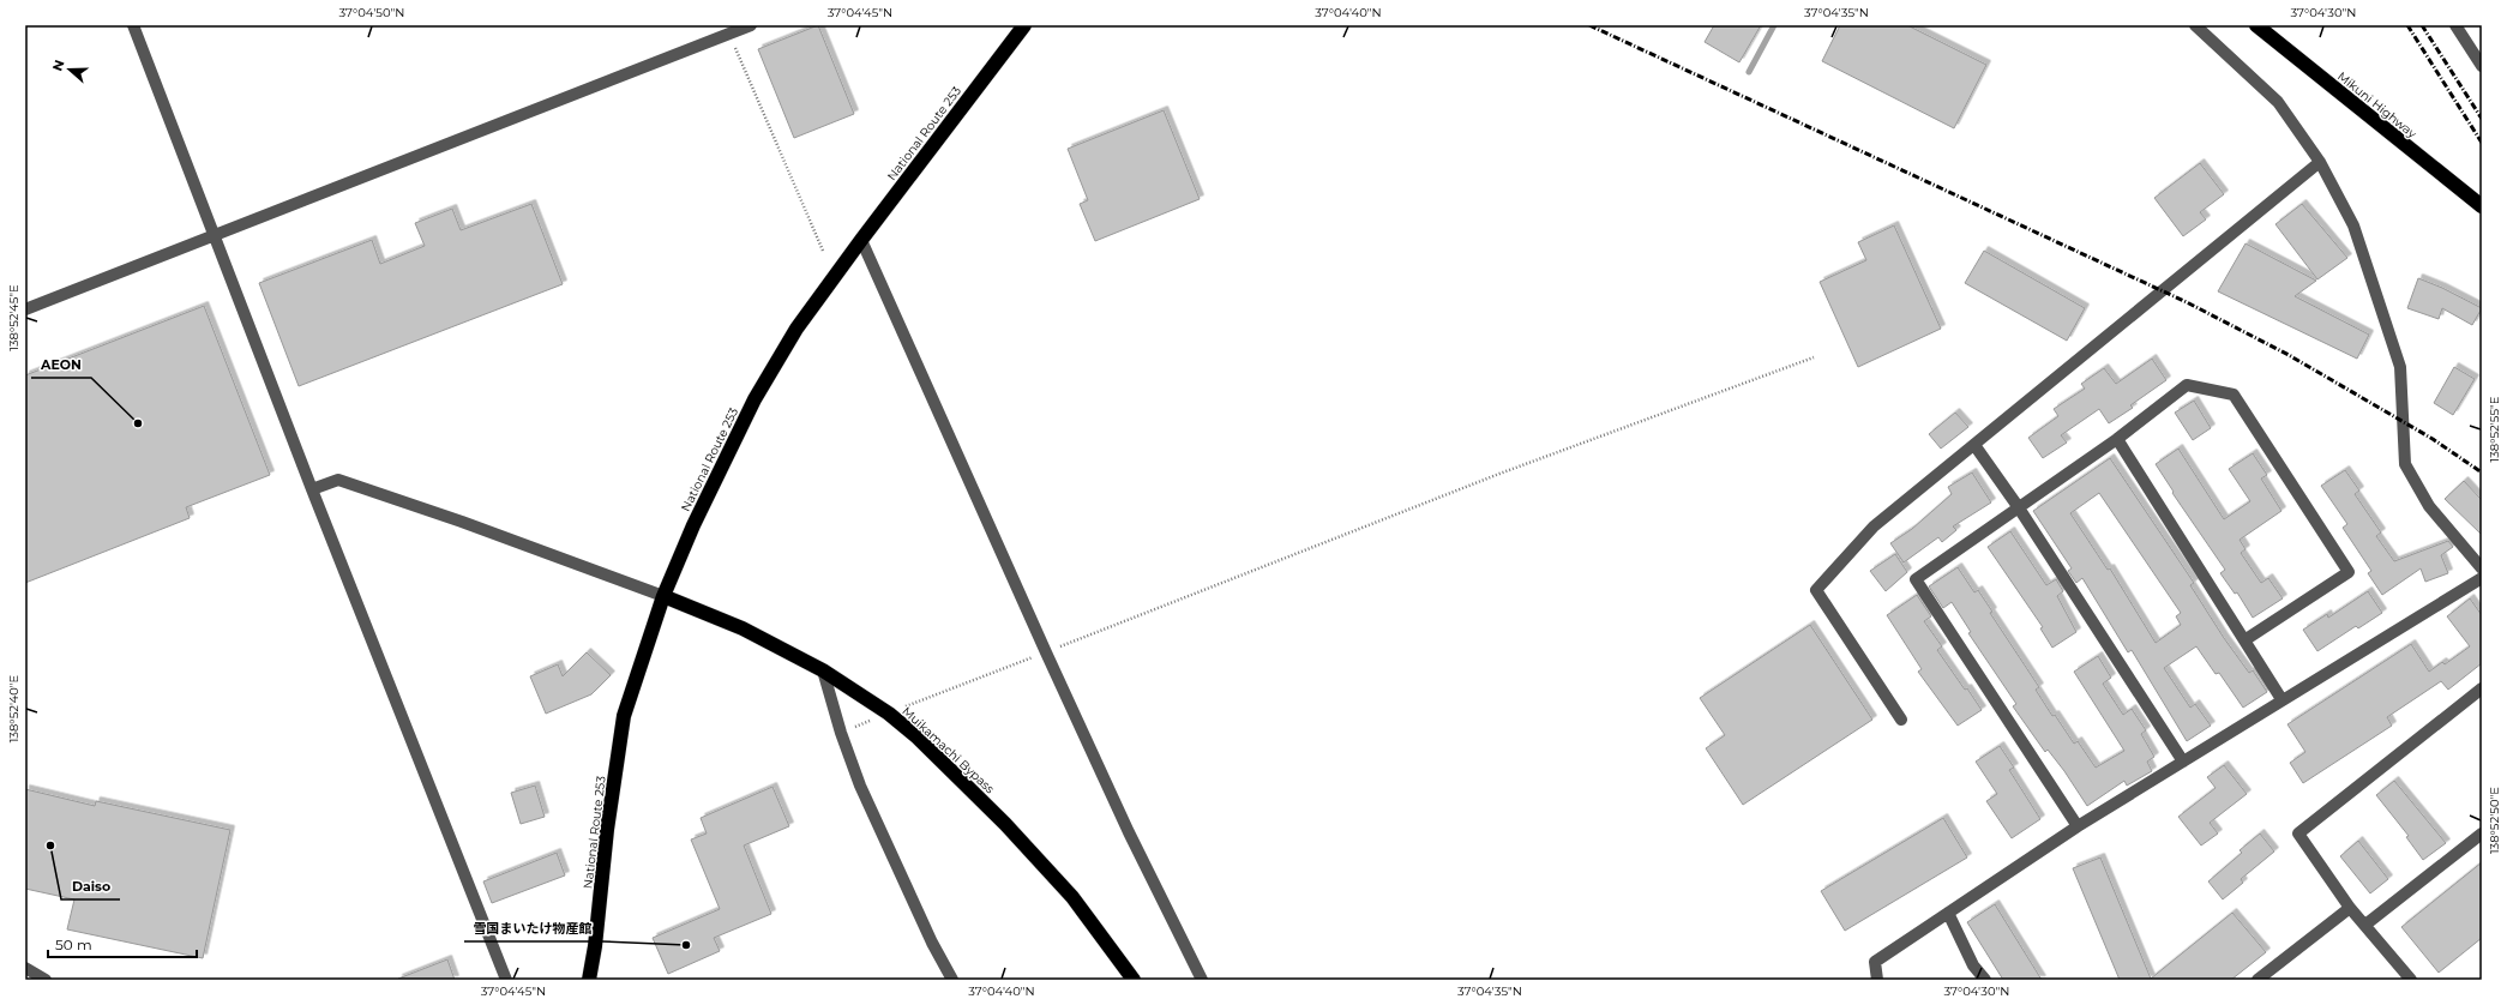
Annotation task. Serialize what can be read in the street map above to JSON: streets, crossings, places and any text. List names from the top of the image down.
{
  "streets": {
    "highway": ["Mikuni Highway", "National Route 253", "Muikamachi Bypass"]
  },
  "crossings": [
    ["National Route 253", "Muikamachi Bypass"]
  ],
  "places": ["AEON", "Daiso", "雪国まいたけ物産館"],
  "scale_bar": "50 m",
  "north": "left",
  "coordinates": [
    "37°04'50\"N",
    "37°04'45\"N",
    "37°04'40\"N",
    "37°04'35\"N",
    "37°04'30\"N",
    "138°52'45\"E",
    "138°52'55\"E",
    "138°52'40\"E",
    "138°52'50\"E"
  ]
}
